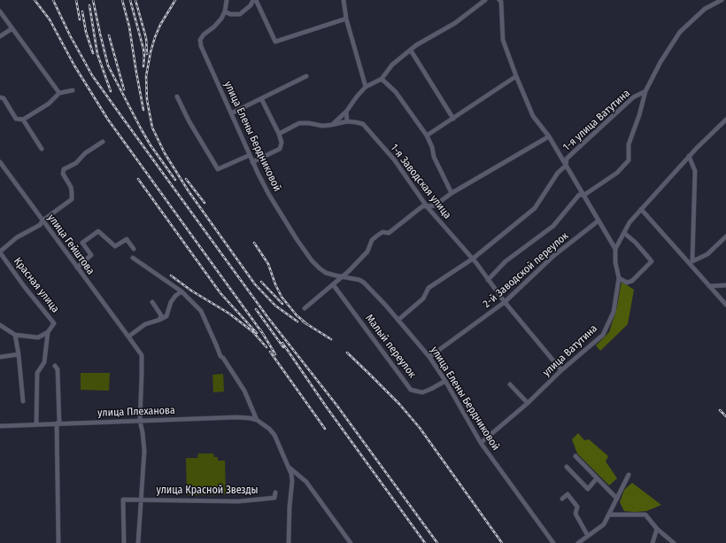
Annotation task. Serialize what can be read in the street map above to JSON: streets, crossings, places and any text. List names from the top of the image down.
{
  "streets": {
    "street": [
      "1-я улица Ватутина",
      "улица Елены Бердниковой",
      "1-я Заводская улица",
      "улица Гейштова",
      "2-й Заводской переулок",
      "Красная улица",
      "Малый переулок",
      "улица Ватутина",
      "улица Плеханова",
      "улица Красной Звезды"
    ]
  },
  "crossings": [
    ["1-я улица Ватутина", "улица Елены Бердниковой"],
    ["1-я улица Ватутина", "1-я Заводская улица"],
    ["улица Елены Бердниковой", "2-й Заводской переулок"],
    ["улица Елены Бердниковой", "Малый переулок"],
    ["улица Елены Бердниковой", "улица Ватутина"],
    ["1-я Заводская улица", "2-й Заводской переулок"],
    ["1-я Заводская улица", "улица Ватутина"],
    ["улица Гейштова", "улица Плеханова"]
  ]
}
